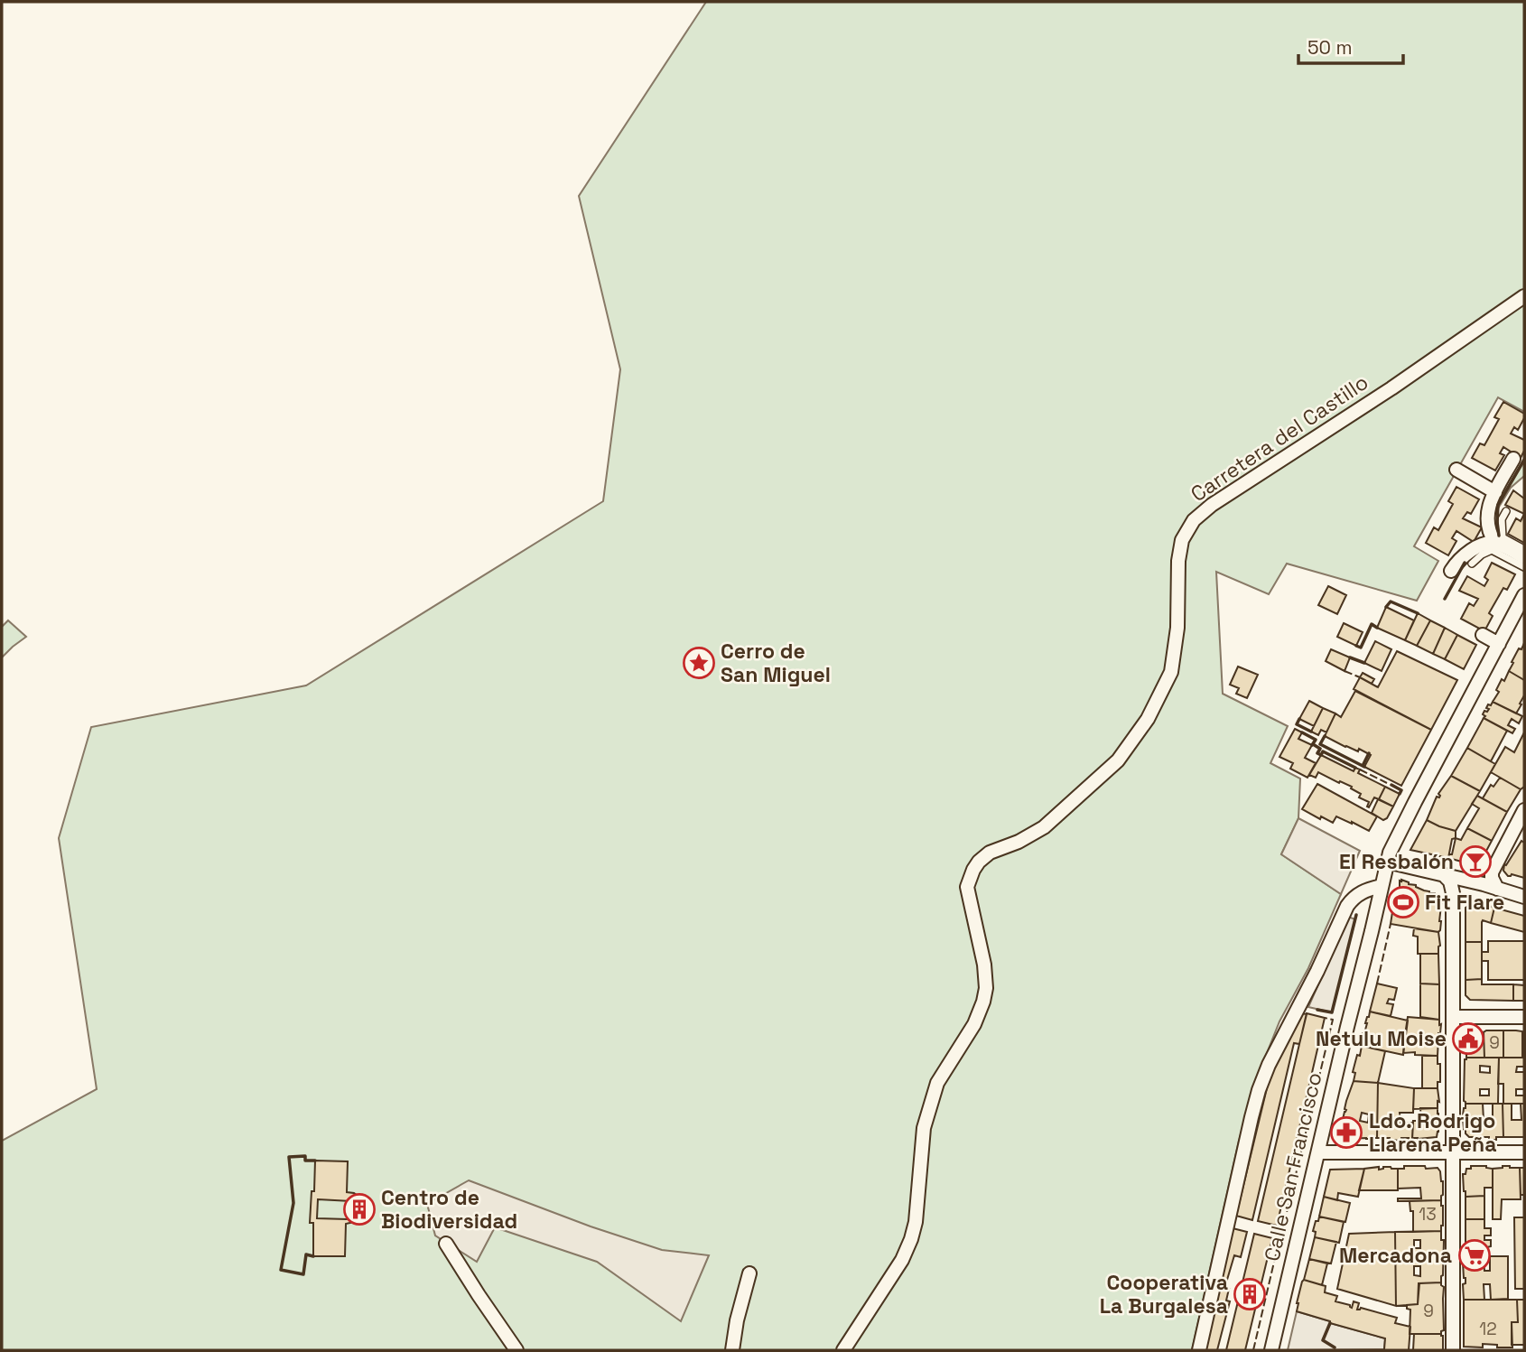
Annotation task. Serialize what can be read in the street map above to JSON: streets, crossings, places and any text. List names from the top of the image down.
{
  "streets": {
    "street": ["Carretera del Castillo", "Calle San Francisco"]
  },
  "places": {
    "place": ["Cerro de San Miguel"],
    "bar": ["El Resbalón"],
    "sports": ["Fit Flare"],
    "public building": ["Netulu Moise"],
    "pharmacy": ["Ldo. Rodrigo Llarena Peña"],
    "building": ["Centro de Biodiversidad", "Cooperativa La Burgalesa"],
    "supermarket": ["Mercadona"]
  },
  "house_numbers": [
    "9",
    "13",
    "9",
    "12"
  ],
  "scale_bar": "50 m"
}
